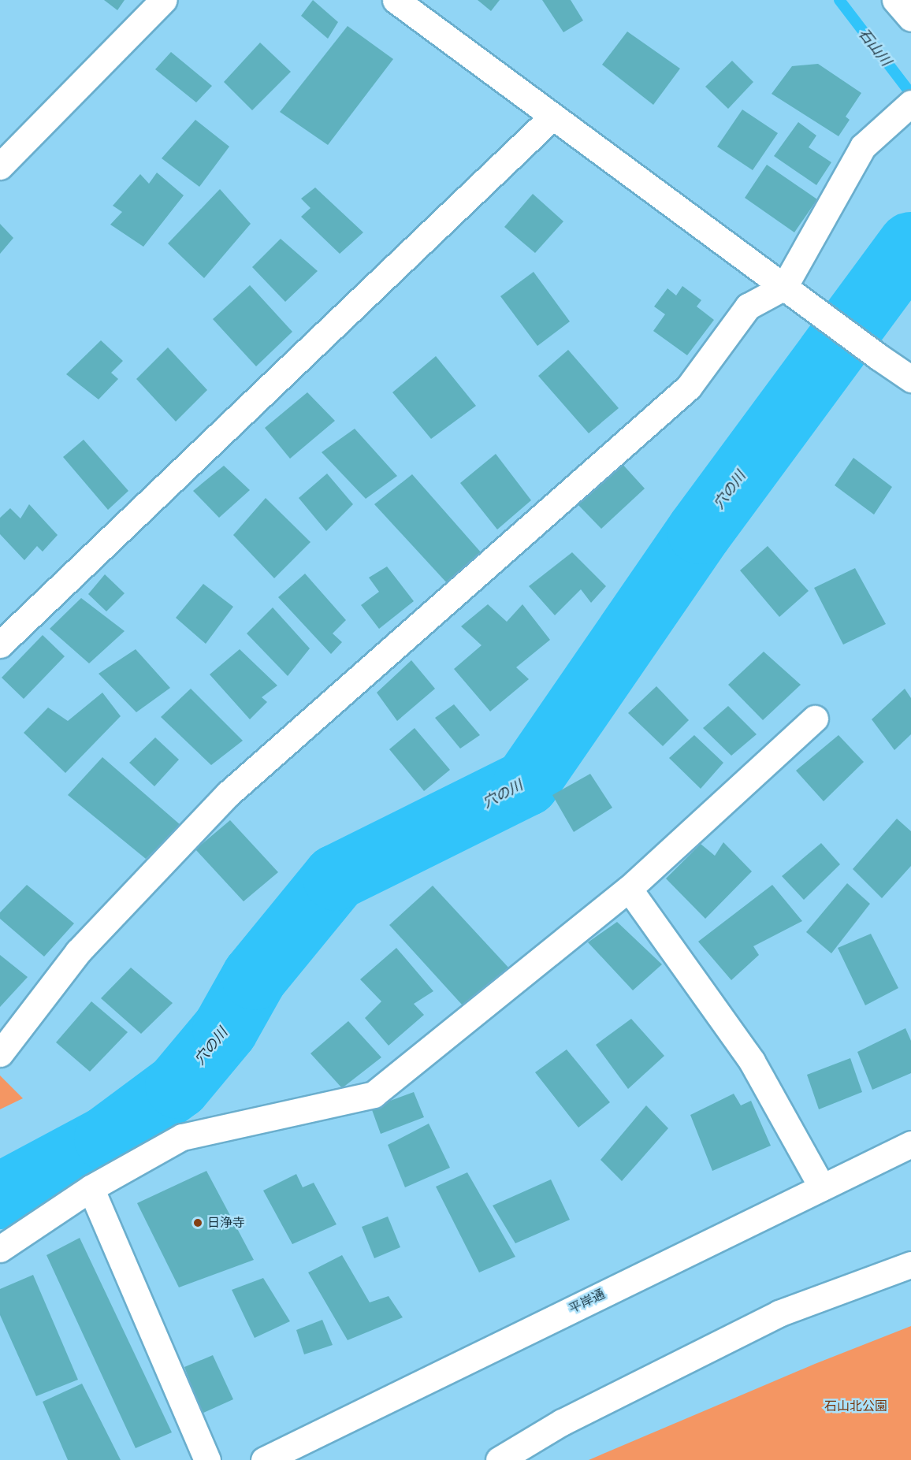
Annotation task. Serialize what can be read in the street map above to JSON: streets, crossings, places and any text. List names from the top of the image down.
{
  "streets": {
    "street": ["平岸通"]
  },
  "water": ["石山川", "穴の川"],
  "parks": ["石山北公園"],
  "places": ["日浄寺"]
}
